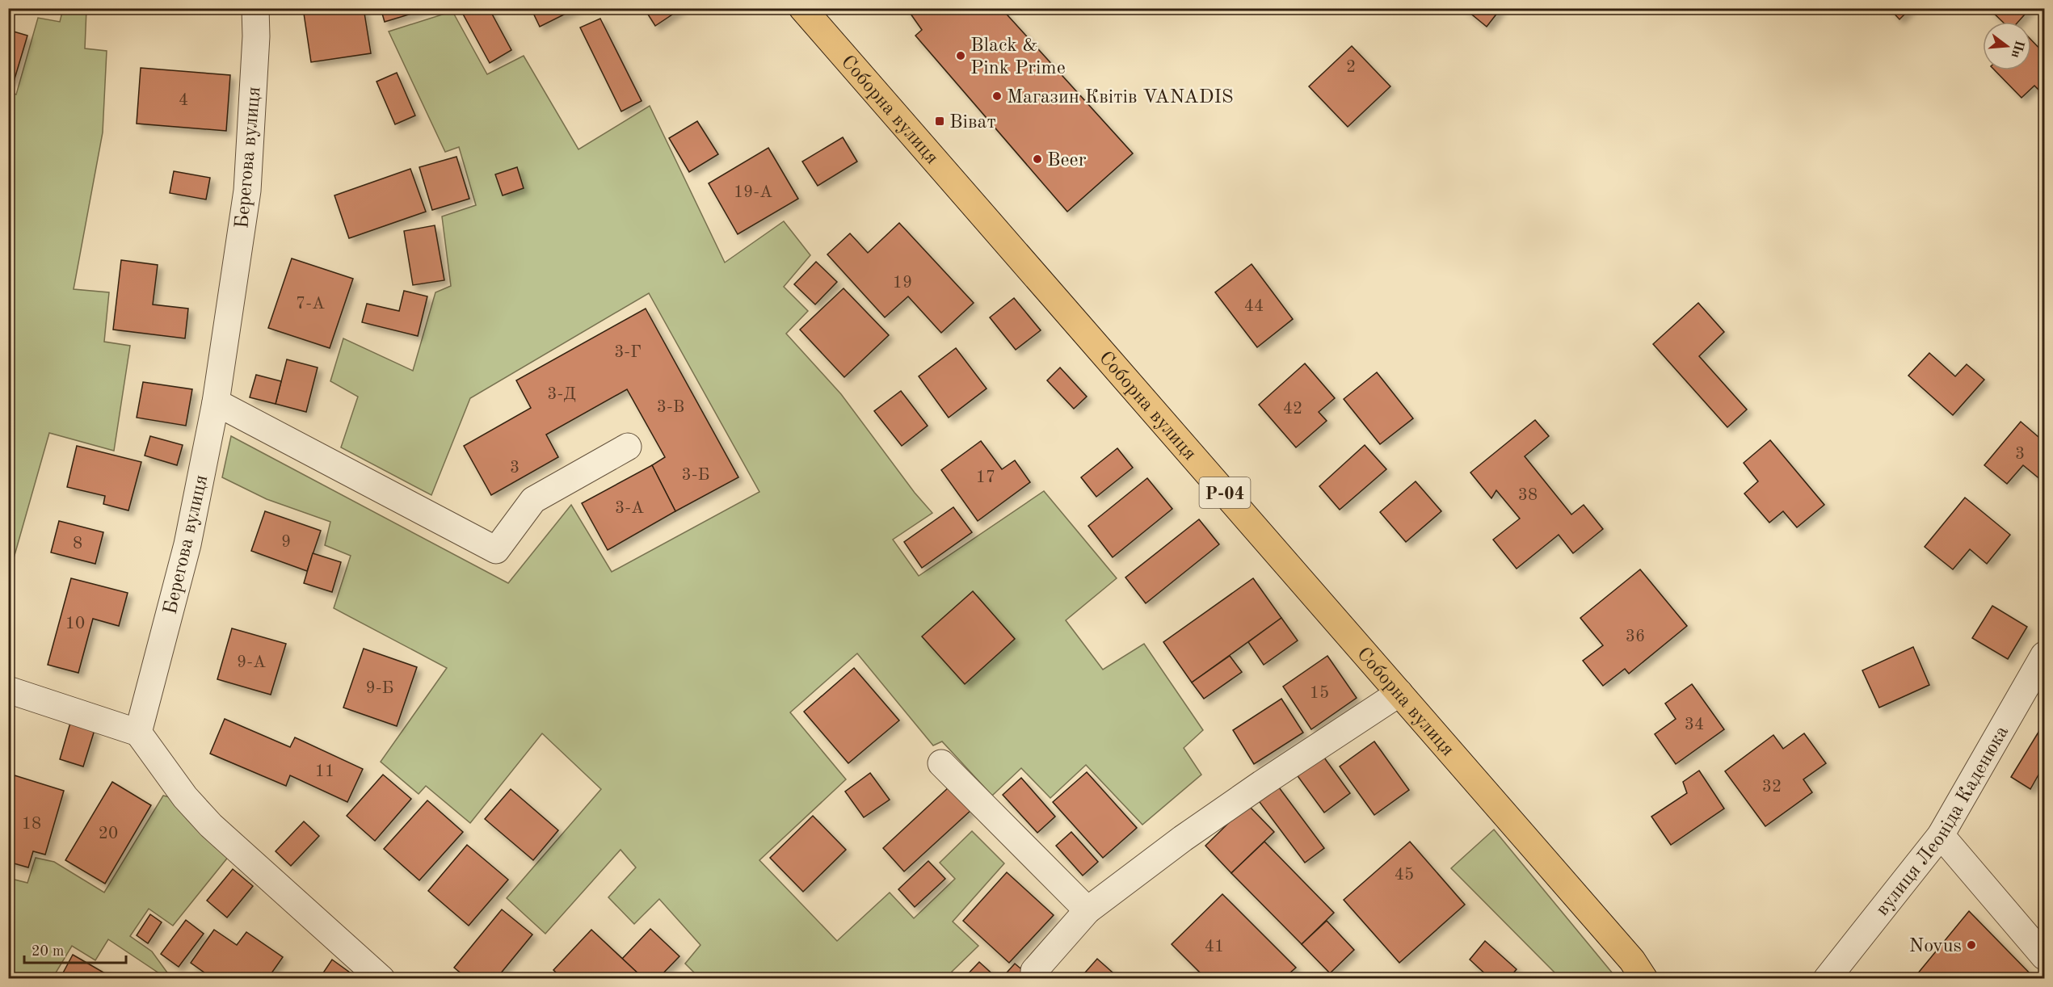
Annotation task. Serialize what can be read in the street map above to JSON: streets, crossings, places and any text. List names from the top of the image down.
{
  "streets": {
    "main road": ["Соборна вулиця", "Р-04"],
    "street": ["Берегова вулиця", "вулиця Леоніда Каденюка"]
  },
  "places": {
    "other": [
      "Black & Pink Prime",
      "Магазин Квітів VANADIS",
      "Beer",
      "Novus"
    ],
    "transit": ["Віват"]
  },
  "house_numbers": [
    "2",
    "4",
    "19-А",
    "19",
    "7-А",
    "44",
    "3-Г",
    "3-Д",
    "3-В",
    "42",
    "3",
    "3",
    "3-Б",
    "17",
    "38",
    "3-А",
    "9",
    "8",
    "10",
    "36",
    "9-А",
    "9-Б",
    "15",
    "34",
    "11",
    "32",
    "18",
    "20",
    "45",
    "41"
  ],
  "scale_bar": "20 m",
  "north": "right"
}
